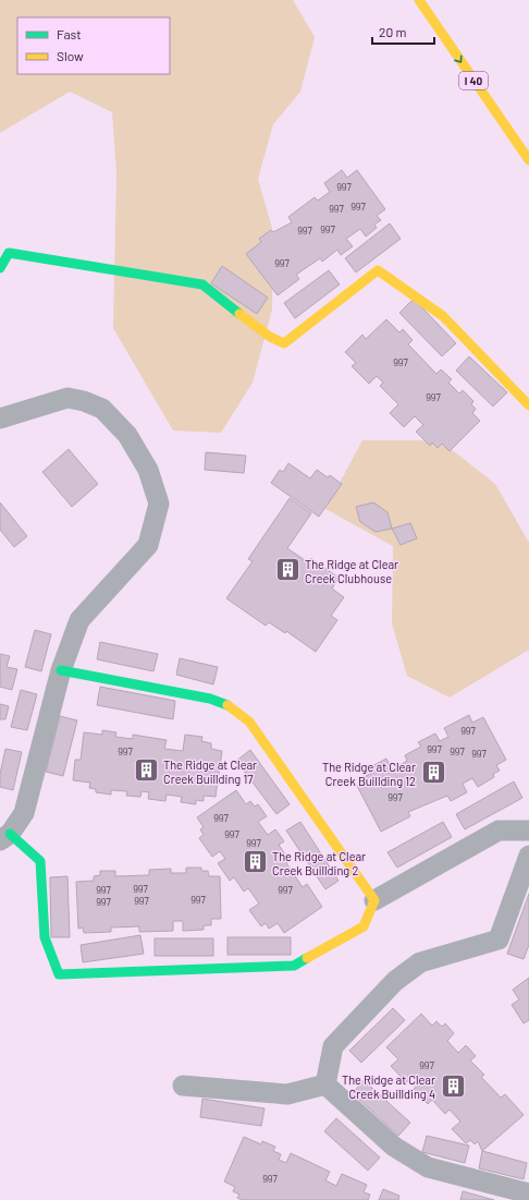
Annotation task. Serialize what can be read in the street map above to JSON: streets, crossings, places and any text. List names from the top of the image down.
{
  "streets": {
    "main road": ["I 40"]
  },
  "places": {
    "building": [
      "The Ridge at Clear Creek Clubhouse",
      "The Ridge at Clear Creek Buillding 17",
      "The Ridge at Clear Creek Buillding 12",
      "The Ridge at Clear Creek Buillding 2",
      "The Ridge at Clear Creek Buillding 4"
    ]
  },
  "house_numbers": [
    "997",
    "997",
    "997",
    "997",
    "997",
    "997",
    "997",
    "997",
    "997",
    "997",
    "997",
    "997",
    "997",
    "997",
    "997",
    "997",
    "997",
    "997",
    "997",
    "997",
    "997",
    "997",
    "997",
    "997",
    "997"
  ],
  "legend": ["Fast", "Slow"],
  "scale_bar": "20 m"
}
